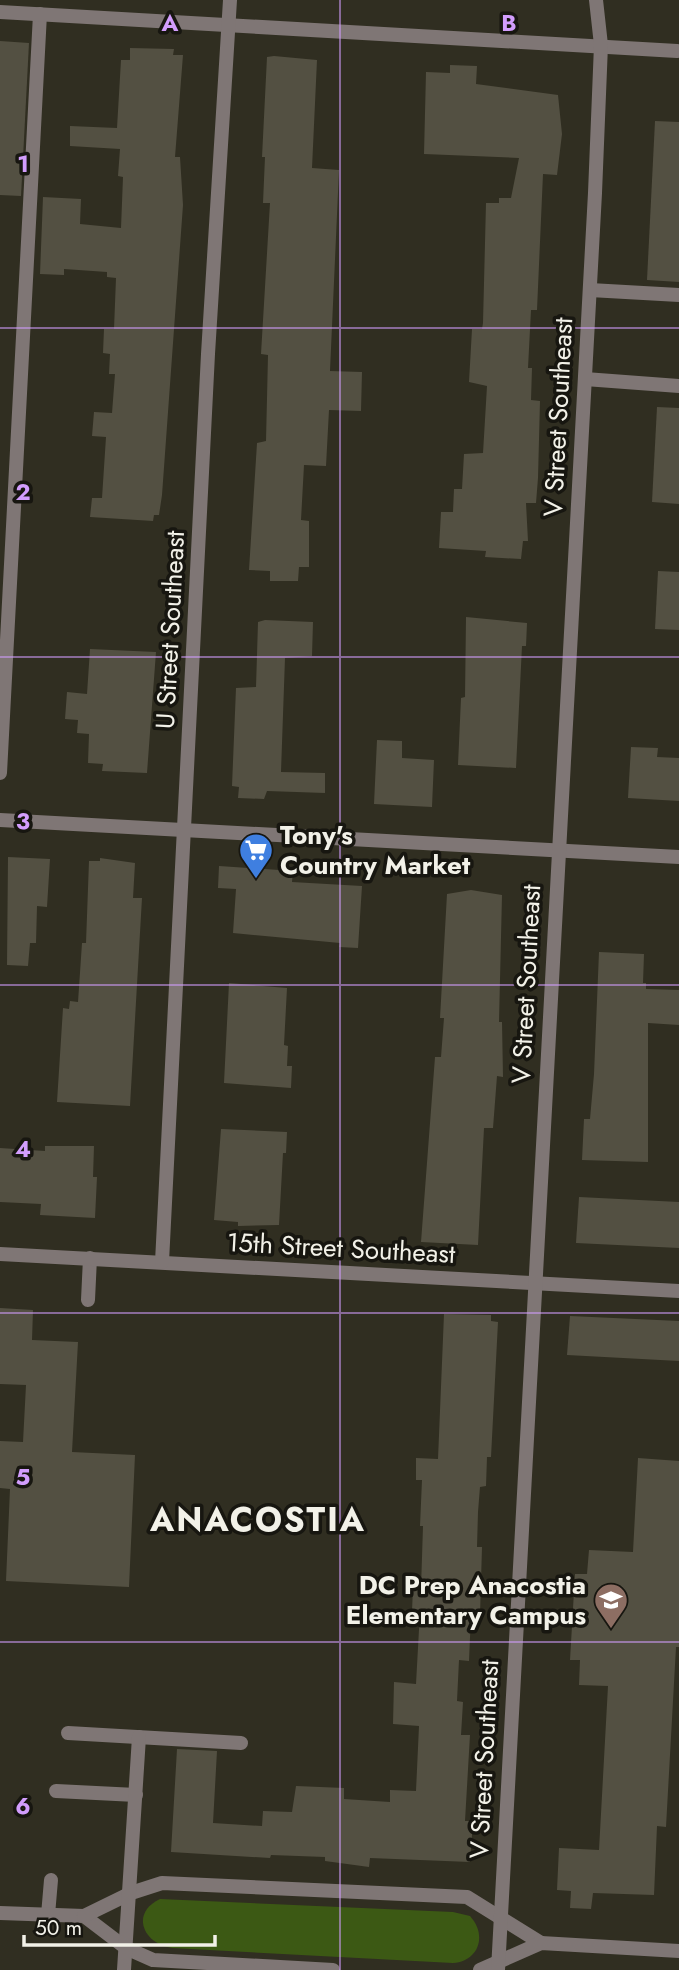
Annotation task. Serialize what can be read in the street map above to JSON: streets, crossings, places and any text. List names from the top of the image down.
{
  "streets": {
    "street": ["V Street Southeast", "U Street Southeast", "15th Street Southeast"]
  },
  "crossings": [
    ["V Street Southeast", "15th Street Southeast"],
    ["U Street Southeast", "15th Street Southeast"]
  ],
  "districts": ["ANACOSTIA"],
  "places": {
    "supermarket": ["Tony's Country Market"],
    "school or university": ["DC Prep Anacostia Elementary Campus"]
  },
  "scale_bar": "50 m",
  "grid": {
    "columns": ["A", "B"],
    "rows": [
      "1",
      "2",
      "3",
      "4",
      "5",
      "6"
    ]
  }
}
